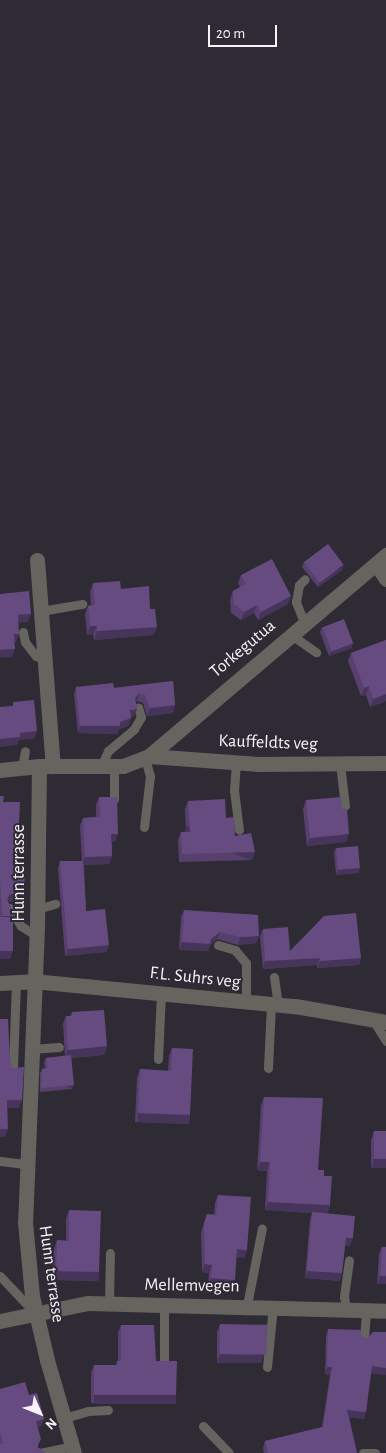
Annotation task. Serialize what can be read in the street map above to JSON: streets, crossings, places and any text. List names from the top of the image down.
{
  "streets": {
    "street": [
      "Torkegutua",
      "Kauffeldts veg",
      "Hunn terrasse",
      "F.L. Suhrs veg",
      "Mellemvegen"
    ]
  },
  "crossings": [
    ["Torkegutua", "Kauffeldts veg"],
    ["Hunn terrasse", "F.L. Suhrs veg"],
    ["Hunn terrasse", "Mellemvegen"]
  ],
  "scale_bar": "20 m",
  "north": "bottom right"
}
